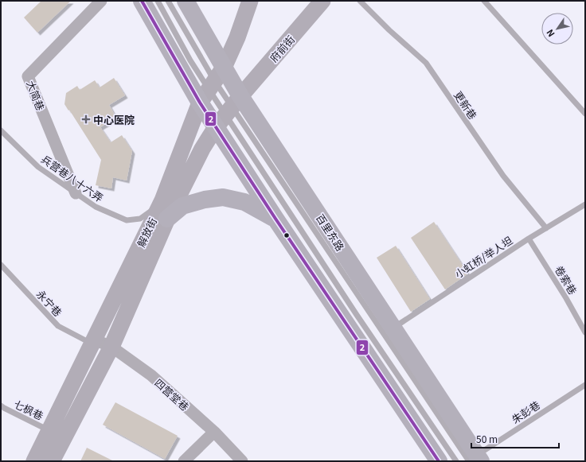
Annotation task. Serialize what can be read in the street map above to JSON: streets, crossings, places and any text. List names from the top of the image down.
{
  "streets": {
    "main road": ["府前街", "解放街", "百里东路"],
    "street": ["大简巷", "四营堂巷"],
    "lane": [
      "更新巷",
      "兵营巷八十六弄",
      "小虹桥/举人坦",
      "卷索巷",
      "永宁巷",
      "七枫巷",
      "朱彭巷"
    ]
  },
  "crossings": [
    ["府前街", "解放街"],
    ["府前街", "百里东路"],
    ["大简巷", "兵营巷八十六弄"],
    ["更新巷", "小虹桥/举人坦"],
    ["兵营巷八十六弄", "解放街"],
    ["解放街", "百里东路"],
    ["解放街", "永宁巷"],
    ["解放街", "四营堂巷"],
    ["解放街", "七枫巷"],
    ["百里东路", "小虹桥/举人坦"],
    ["百里东路", "朱彭巷"],
    ["小虹桥/举人坦", "卷索巷"],
    ["永宁巷", "四营堂巷"]
  ],
  "places": {
    "health": ["中心医院"]
  },
  "lines": ["transit line 2"],
  "scale_bar": "50 m",
  "north": "bottom left"
}
